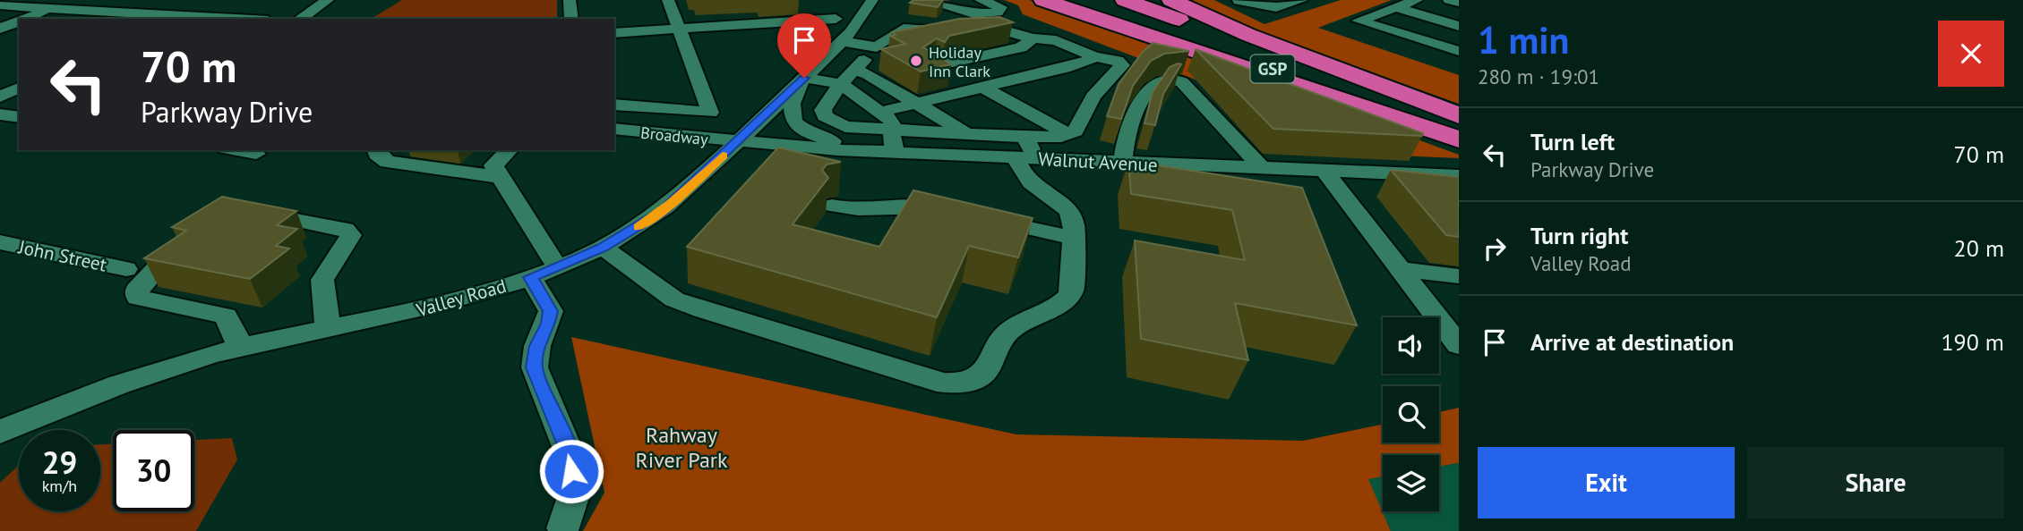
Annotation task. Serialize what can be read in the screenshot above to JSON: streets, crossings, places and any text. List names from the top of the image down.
{
  "streets": {
    "highway": ["GSP"],
    "street": [
      "Broadway",
      "Walnut Avenue",
      "John Street",
      "Valley Road"
    ]
  },
  "crossings": [
    ["Broadway", "Walnut Avenue"],
    ["Broadway", "Valley Road"],
    ["Walnut Avenue", "Valley Road"]
  ],
  "parks": ["Rahway River Park"],
  "places": ["Holiday Inn Clark"],
  "page": {
    "heading": ["1 min", "280 m · 19:01"],
    "turn": ["70 m", "Parkway Drive"],
    "list": [
      {
        "name": "Turn left",
        "note": "Parkway Drive",
        "value": "70 m"
      },
      {
        "name": "Turn right",
        "note": "Valley Road",
        "value": "20 m"
      },
      {
        "name": "Arrive at destination",
        "value": "190 m"
      }
    ],
    "speed": "29 km/h",
    "limit": "30",
    "buttons": ["Exit", "Share"]
  }
}
